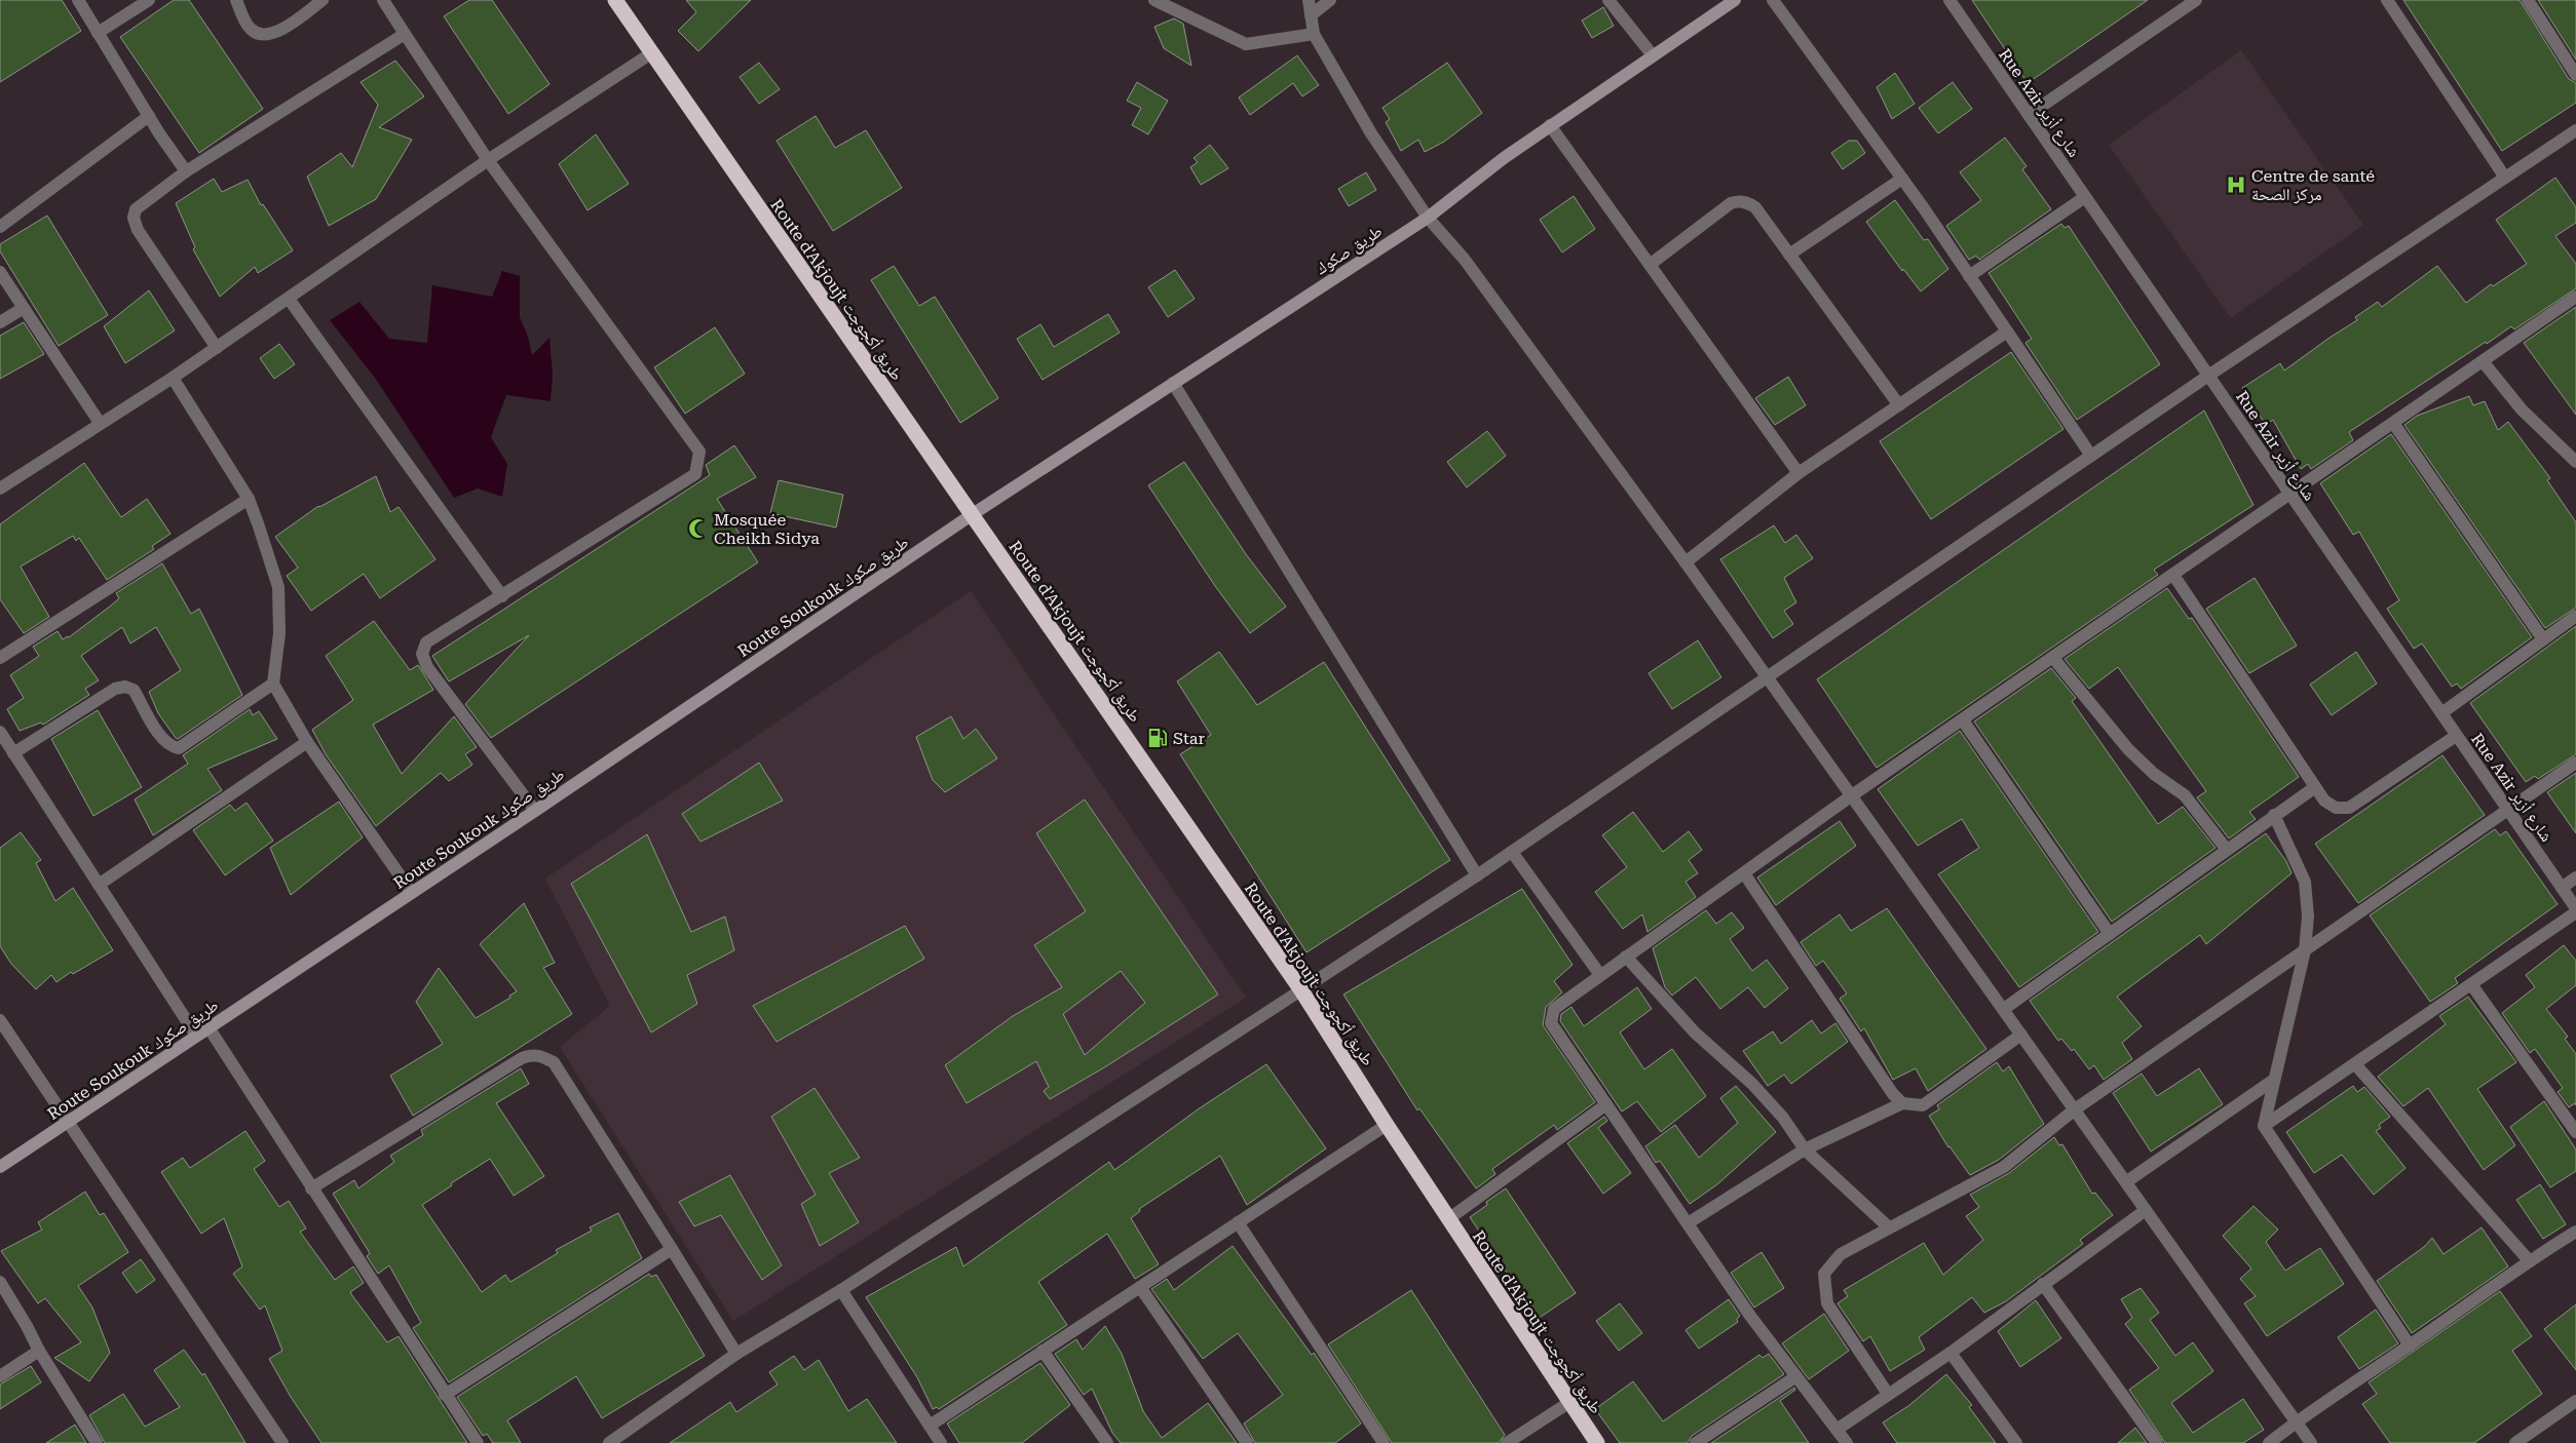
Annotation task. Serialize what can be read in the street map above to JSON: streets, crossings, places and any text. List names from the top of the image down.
{
  "streets": {
    "highway": ["Route d'Akjoujt طريق أكجوجت"],
    "street": ["Rue Azir شارع أزير", "طريق صكوك", "Route Soukouk طريق صكوك"]
  },
  "crossings": [
    ["طريق صكوك", "Route d'Akjoujt طريق أكجوجت"],
    ["طريق صكوك", "Route Soukouk طريق صكوك"],
    ["Route d'Akjoujt طريق أكجوجت", "Route Soukouk طريق صكوك"]
  ],
  "places": {
    "hospital": ["Centre de santé مركز الصحة"],
    "mosque": ["Mosquée Cheikh Sidya"],
    "fuel station": ["Star"]
  }
}
